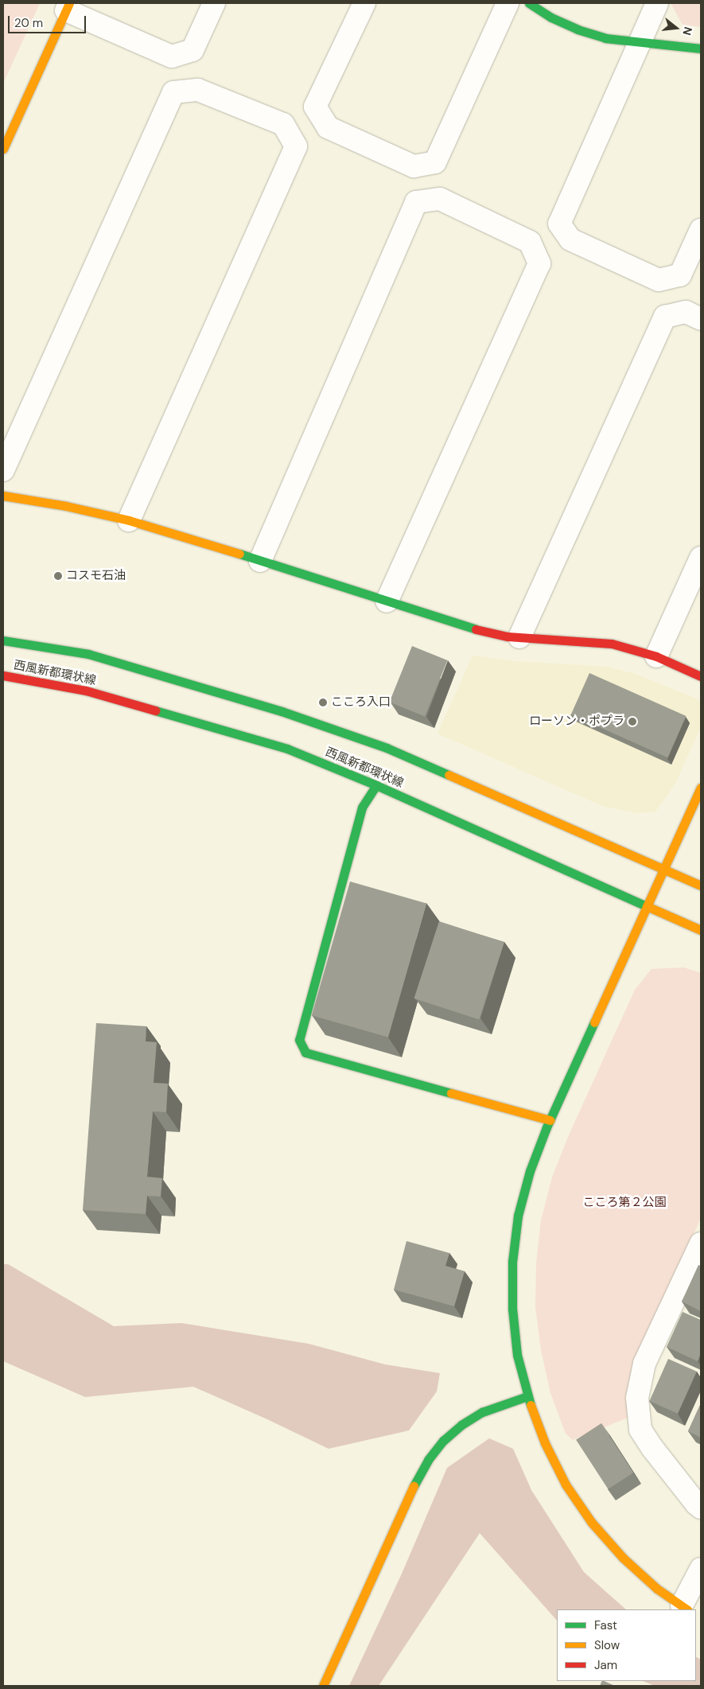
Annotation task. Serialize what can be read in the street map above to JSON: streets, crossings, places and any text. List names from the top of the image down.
{
  "streets": {
    "street": ["西風新都環状線"]
  },
  "parks": ["こころ第２公園"],
  "places": ["コスモ石油", "こころ入口", "ローソン・ポプラ"],
  "legend": ["Fast", "Slow", "Jam"],
  "scale_bar": "20 m",
  "north": "right"
}
